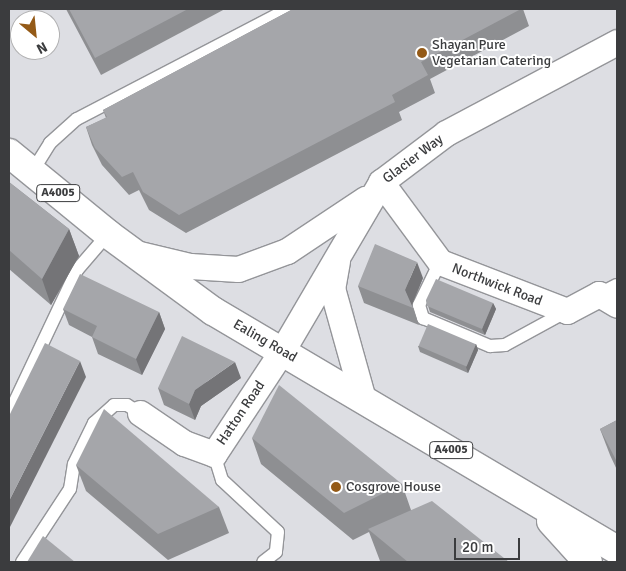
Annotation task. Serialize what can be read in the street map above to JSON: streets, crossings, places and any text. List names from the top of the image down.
{
  "streets": {
    "main road": ["A4005", "Ealing Road"],
    "street": ["Glacier Way", "Northwick Road", "Hatton Road"]
  },
  "crossings": [
    ["Glacier Way", "Northwick Road"],
    ["Glacier Way", "Ealing Road"],
    ["Glacier Way", "Hatton Road"],
    ["Ealing Road", "Hatton Road"]
  ],
  "places": ["Shayan Pure Vegetarian Catering", "Cosgrove House"],
  "scale_bar": "20 m",
  "north": "bottom right"
}
